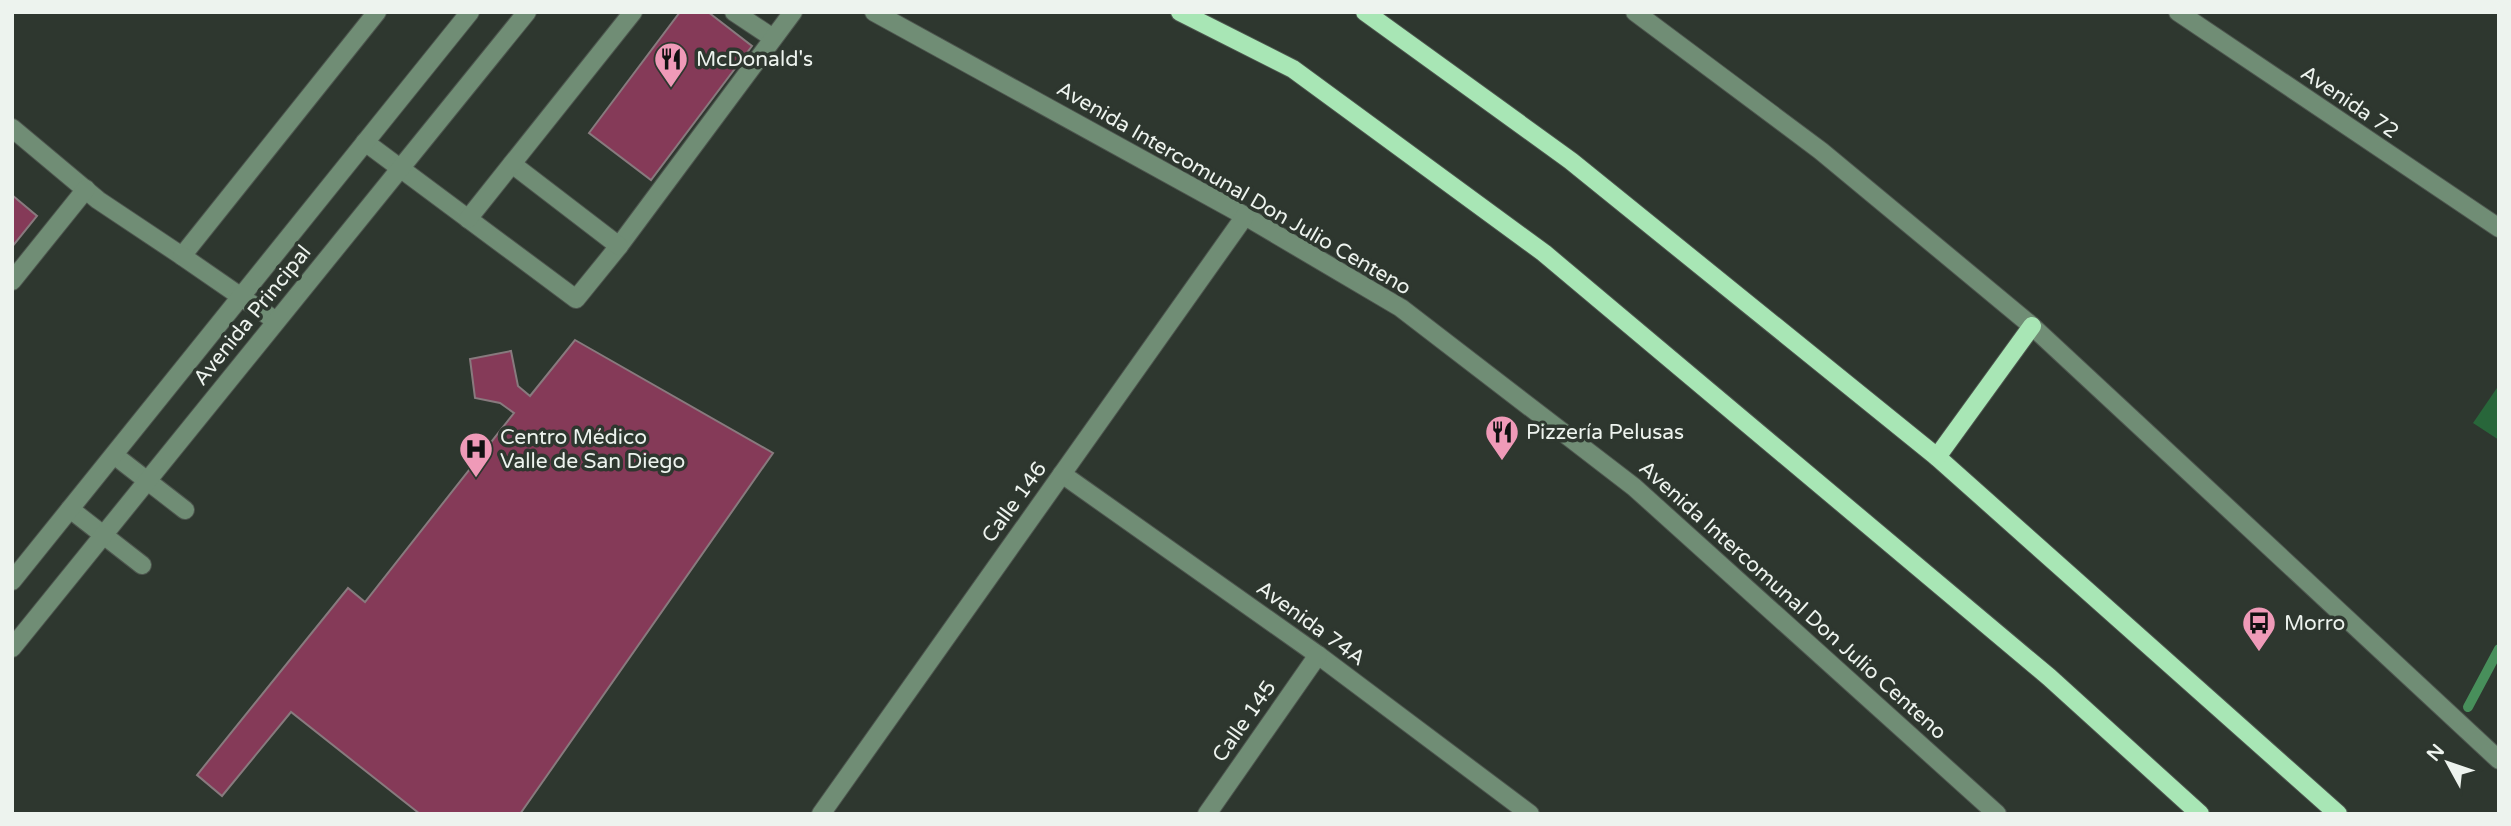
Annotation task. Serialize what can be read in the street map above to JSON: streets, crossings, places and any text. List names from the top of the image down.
{
  "streets": {
    "street": [
      "Avenida 72",
      "Avenida Intercomunal Don Julio Centeno",
      "Avenida Principal",
      "Calle 146",
      "Avenida 74A",
      "Calle 145"
    ]
  },
  "crossings": [
    ["Avenida Intercomunal Don Julio Centeno", "Calle 146"],
    ["Calle 146", "Avenida 74A"],
    ["Avenida 74A", "Calle 145"]
  ],
  "places": {
    "restaurant": ["McDonald's", "Pizzería Pelusas"],
    "hospital": ["Centro Médico Valle de San Diego"],
    "bus stop": ["Morro"]
  },
  "north": "top left"
}
